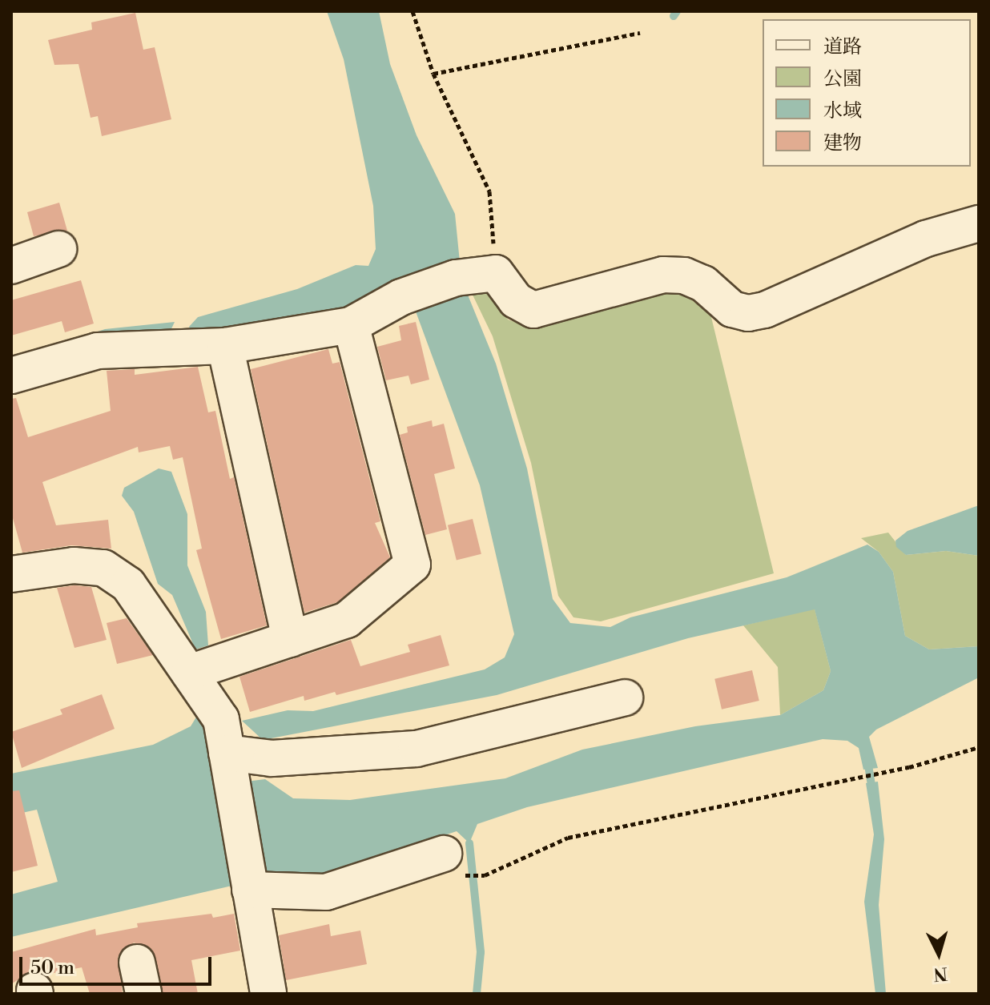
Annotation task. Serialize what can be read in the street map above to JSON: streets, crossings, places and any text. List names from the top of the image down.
{
  "legend": [
    "道路",
    "公園",
    "水域",
    "建物"
  ],
  "scale_bar": "50 m",
  "north": "bottom"
}
